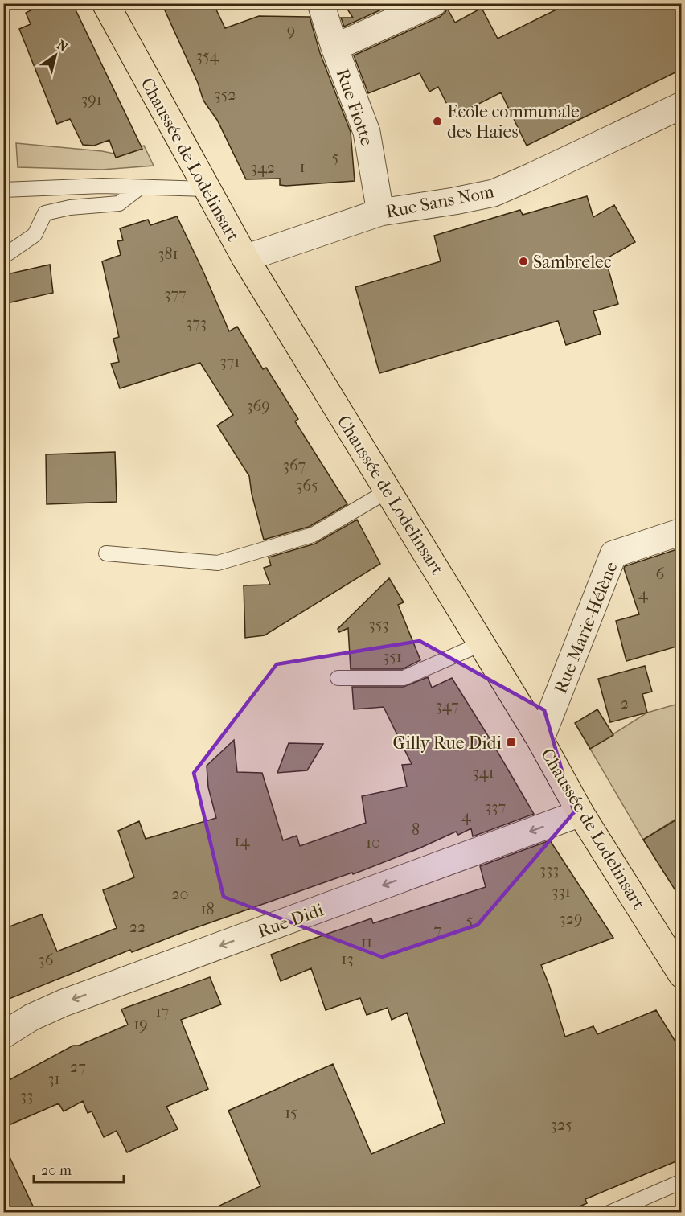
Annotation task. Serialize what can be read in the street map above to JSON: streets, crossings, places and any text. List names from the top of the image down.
{
  "streets": {
    "main road": ["Chaussée de Lodelinsart"],
    "street": [
      "Rue Fiotte",
      "Rue Sans Nom",
      "Rue Marie-Hélène",
      "Rue Didi"
    ]
  },
  "crossings": [
    ["Rue Fiotte", "Rue Sans Nom"],
    ["Chaussée de Lodelinsart", "Rue Sans Nom"],
    ["Chaussée de Lodelinsart", "Rue Marie-Hélène"],
    ["Chaussée de Lodelinsart", "Rue Didi"]
  ],
  "one_way": ["Rue Didi"],
  "places": {
    "other": ["Ecole communale des Haies", "Sambrelec"],
    "transit": ["Gilly Rue Didi"]
  },
  "house_numbers": [
    "9",
    "354",
    "352",
    "391",
    "5",
    "1",
    "342",
    "381",
    "377",
    "373",
    "371",
    "369",
    "367",
    "365",
    "6",
    "4",
    "353",
    "351",
    "2",
    "347",
    "341",
    "337",
    "4",
    "8",
    "14",
    "10",
    "333",
    "331",
    "20",
    "18",
    "329",
    "5",
    "22",
    "7",
    "11",
    "13",
    "36",
    "17",
    "19",
    "27",
    "31",
    "33",
    "15",
    "325"
  ],
  "scale_bar": "20 m",
  "north": "top right"
}
